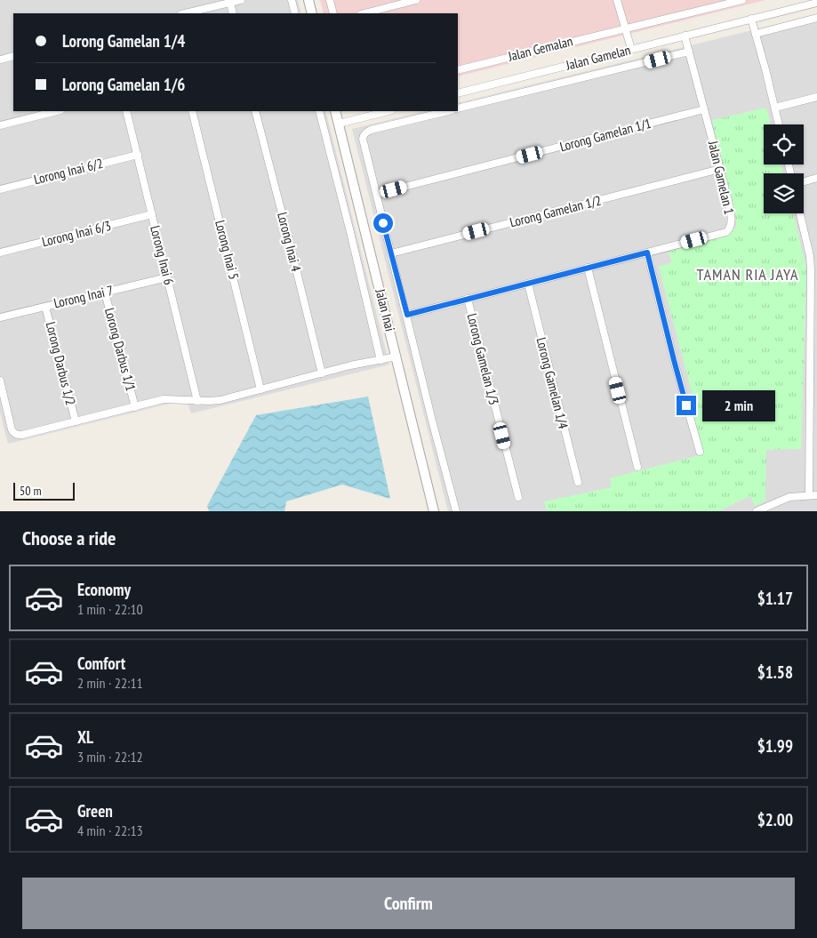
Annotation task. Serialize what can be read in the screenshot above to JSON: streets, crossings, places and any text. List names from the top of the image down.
{
  "streets": {
    "street": [
      "Jalan Gemalan",
      "Jalan Gamelan",
      "Lorong Gamelan 1/1",
      "Lorong Inai 6/2",
      "Jalan Gamelan 1",
      "Lorong Gamelan 1/2",
      "Lorong Inai 6/3",
      "Lorong Inai 4",
      "Lorong Inai 5",
      "Lorong Inai 6",
      "Lorong Inai 7",
      "Jalan Inai",
      "Lorong Darbus 1/1",
      "Lorong Gamelan 1/3",
      "Lorong Darbus 1/2",
      "Lorong Gamelan 1/4"
    ]
  },
  "crossings": [
    ["Jalan Gamelan", "Jalan Gamelan 1"],
    ["Lorong Gamelan 1/1", "Jalan Gamelan 1"],
    ["Lorong Inai 6/2", "Lorong Inai 6"],
    ["Jalan Gamelan 1", "Lorong Gamelan 1/2"],
    ["Jalan Gamelan 1", "Lorong Gamelan 1/3"],
    ["Jalan Gamelan 1", "Lorong Gamelan 1/4"],
    ["Lorong Inai 6/3", "Lorong Inai 6"],
    ["Lorong Inai 6", "Lorong Inai 7"],
    ["Lorong Inai 7", "Lorong Darbus 1/1"],
    ["Lorong Inai 7", "Lorong Darbus 1/2"]
  ],
  "districts": ["TAMAN RIA JAYA"],
  "scale_bar": "50 m",
  "page": {
    "banner": ["Lorong Gamelan 1/4", "Lorong Gamelan 1/6"],
    "bubble": "2 min",
    "scale": "50 m",
    "heading": "Choose a ride",
    "list": [
      {
        "name": "Economy",
        "note": "1 min · 22:10",
        "value": "$1.17"
      },
      {
        "name": "Comfort",
        "note": "2 min · 22:11",
        "value": "$1.58"
      },
      {
        "name": "XL",
        "note": "3 min · 22:12",
        "value": "$1.99"
      },
      {
        "name": "Green",
        "note": "4 min · 22:13",
        "value": "$2.00"
      }
    ],
    "buttons": "Confirm"
  }
}
